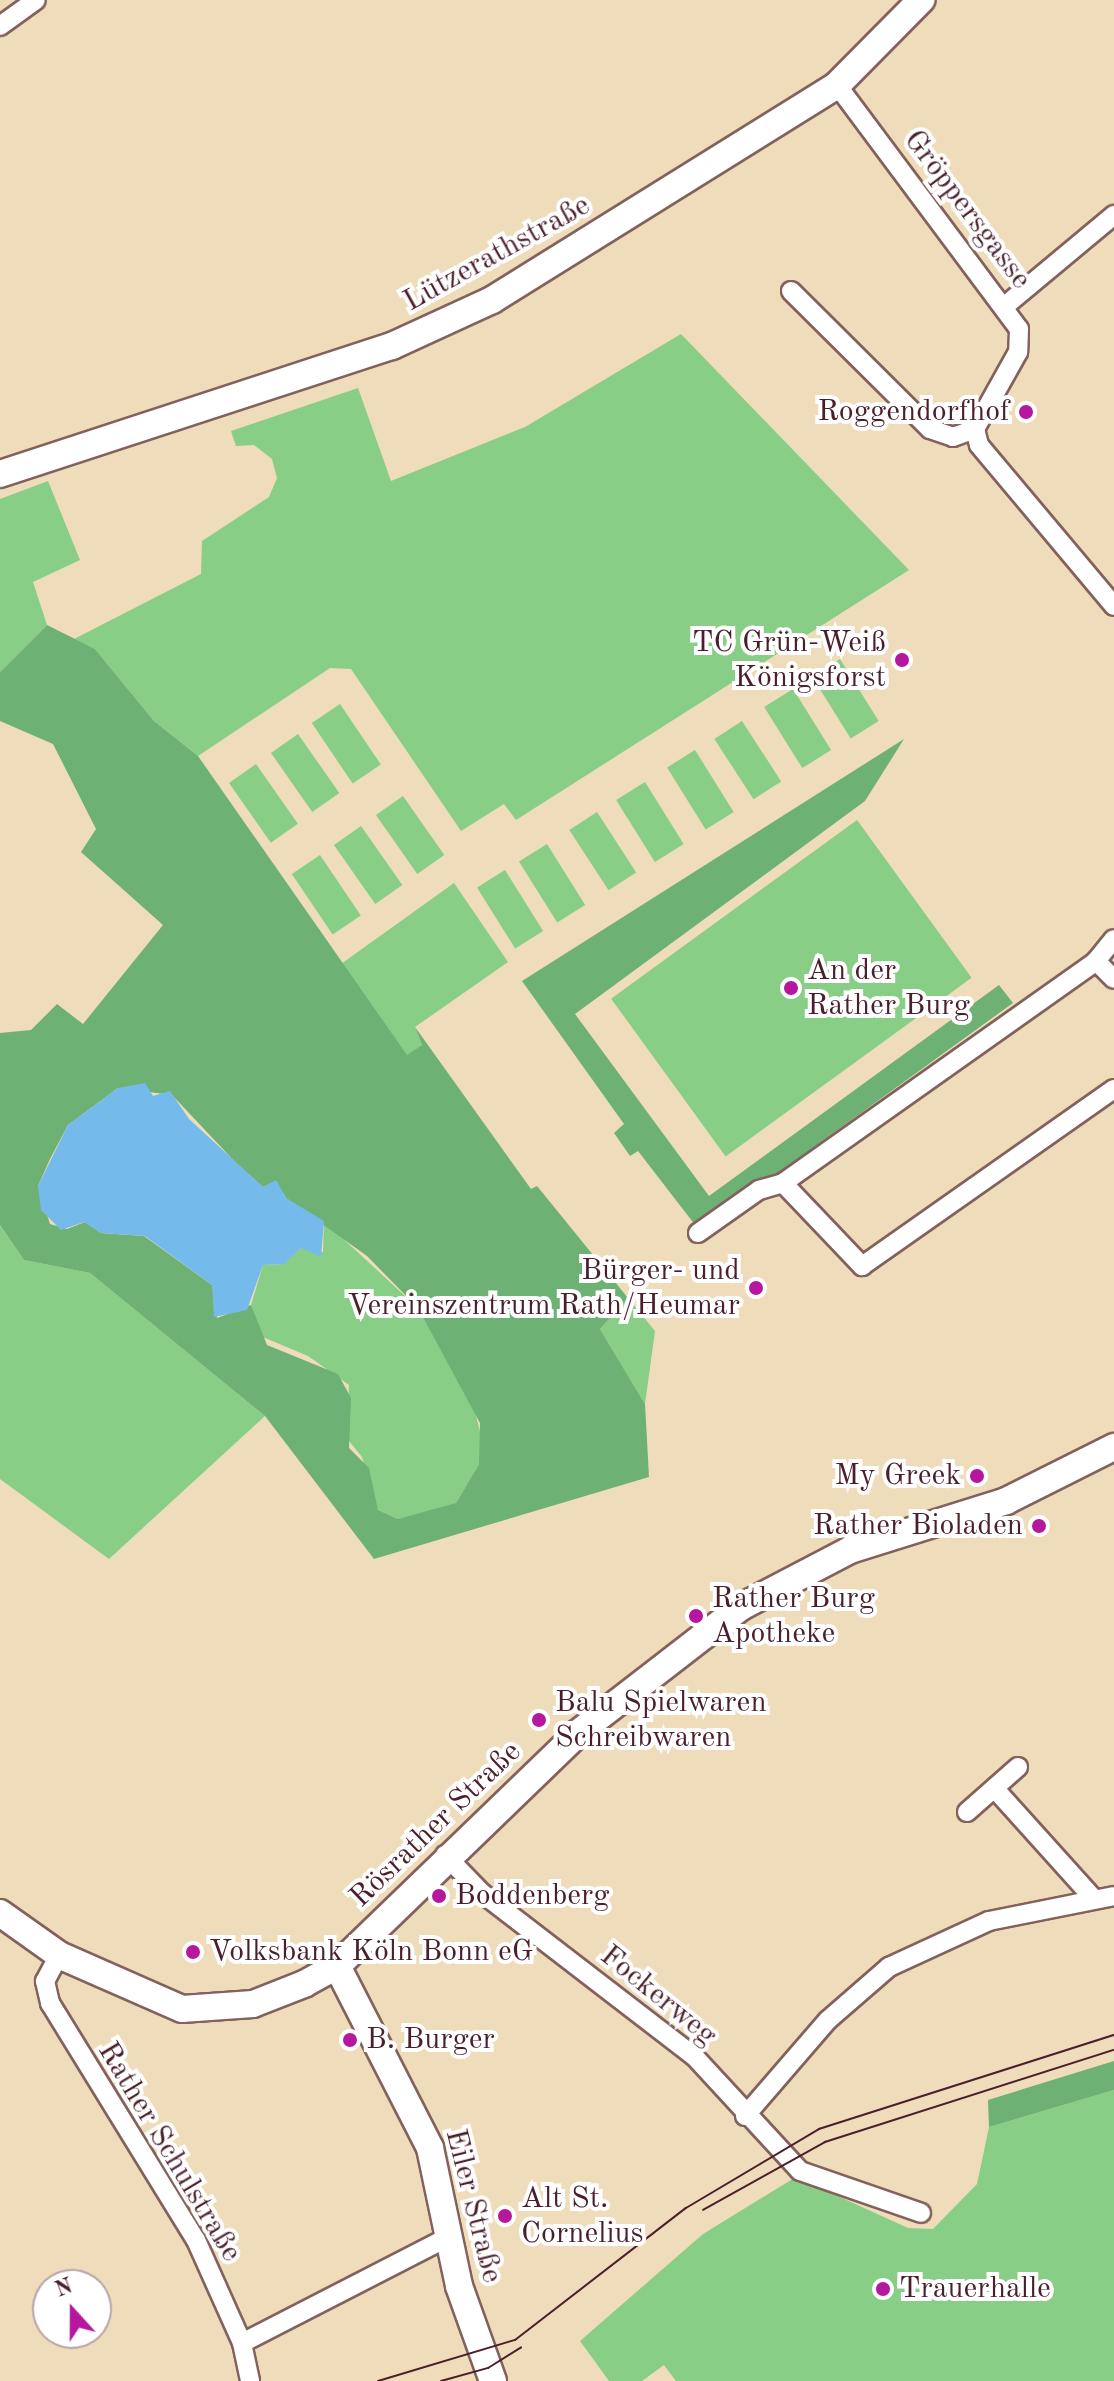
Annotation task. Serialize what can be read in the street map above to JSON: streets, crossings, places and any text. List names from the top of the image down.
{
  "streets": {
    "main road": ["Lützerathstraße", "Rösrather Straße", "Eiler Straße"],
    "street": ["Gröppersgasse", "Fockerweg", "Rather Schulstraße"]
  },
  "crossings": [
    ["Gröppersgasse", "Lützerathstraße"],
    ["Rösrather Straße", "Fockerweg"],
    ["Rösrather Straße", "Rather Schulstraße"],
    ["Rösrather Straße", "Eiler Straße"]
  ],
  "places": [
    "Roggendorfhof",
    "TC Grün-Weiß Königsforst",
    "An der Rather Burg",
    "Bürger- und Vereinszentrum Rath/Heumar",
    "My Greek",
    "Rather Bioladen",
    "Rather Burg Apotheke",
    "Balu Spielwaren Schreibwaren",
    "Boddenberg",
    "Volksbank Köln Bonn eG",
    "B. Burger",
    "Alt St. Cornelius",
    "Trauerhalle"
  ],
  "north": "top"
}
